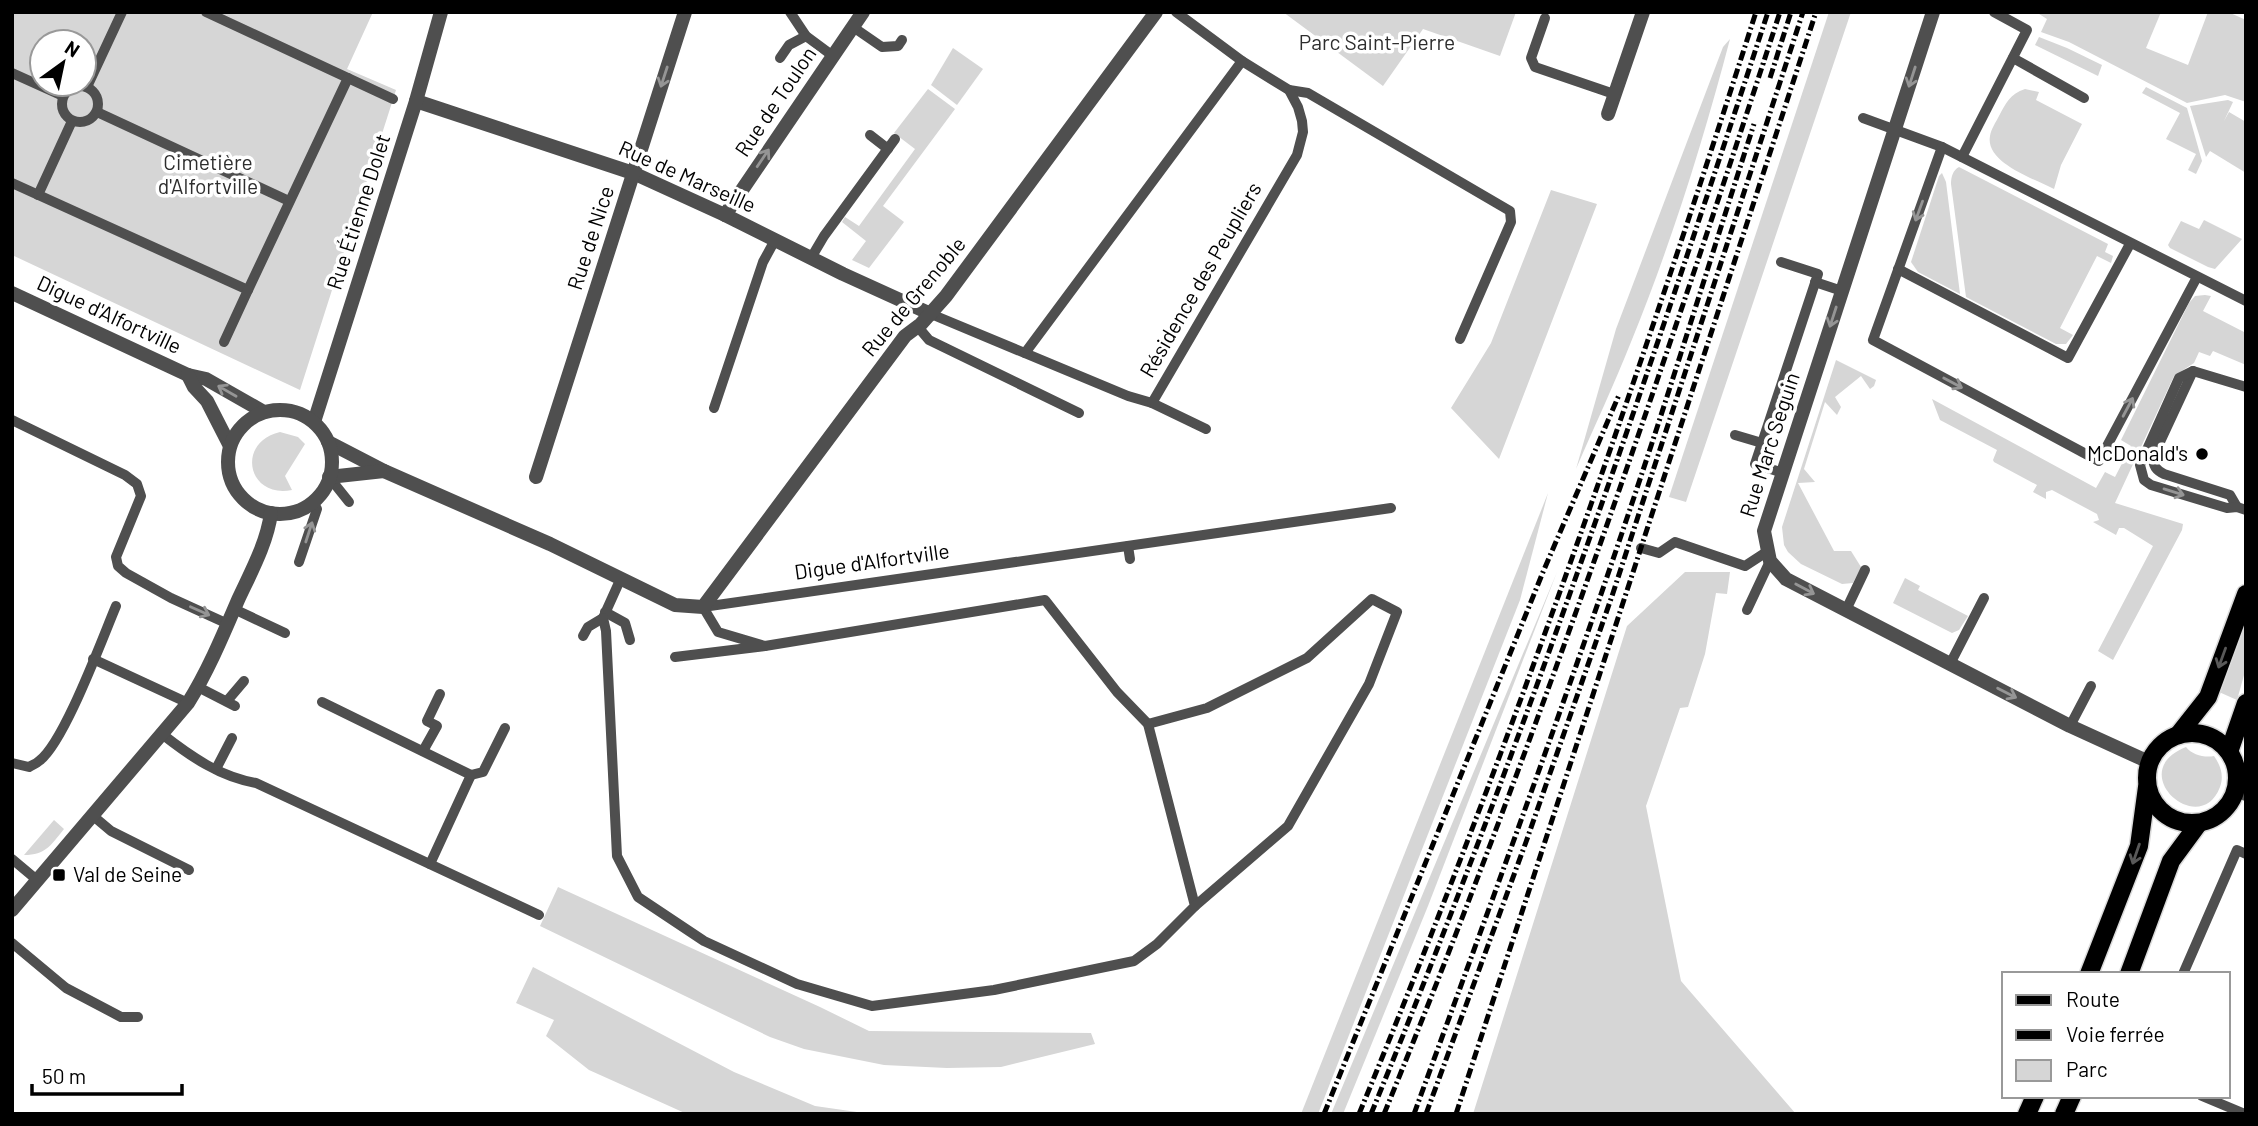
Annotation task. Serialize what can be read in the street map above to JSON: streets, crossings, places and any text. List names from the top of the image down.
{
  "streets": {
    "street": [
      "Rue de Toulon",
      "Rue de Marseille",
      "Rue Étienne Dolet",
      "Rue de Nice",
      "Rue de Grenoble",
      "Digue d'Alfortville",
      "Rue Marc Seguin"
    ],
    "lane": ["Résidence des Peupliers"]
  },
  "crossings": [
    ["Rue de Toulon", "Rue de Marseille"],
    ["Rue de Marseille", "Rue Étienne Dolet"],
    ["Rue de Marseille", "Rue de Nice"],
    ["Rue de Marseille", "Résidence des Peupliers"],
    ["Rue de Marseille", "Rue de Grenoble"],
    ["Rue Étienne Dolet", "Digue d'Alfortville"],
    ["Résidence des Peupliers", "Rue de Grenoble"],
    ["Rue de Grenoble", "Digue d'Alfortville"]
  ],
  "one_way": ["Rue de Toulon", "Rue Marc Seguin"],
  "parks": ["Parc Saint-Pierre", "Cimetière d'Alfortville"],
  "places": {
    "other": ["McDonald's"],
    "transit": ["Val de Seine"]
  },
  "legend": ["Route", "Voie ferrée", "Parc"],
  "scale_bar": "50 m",
  "north": "top right"
}
